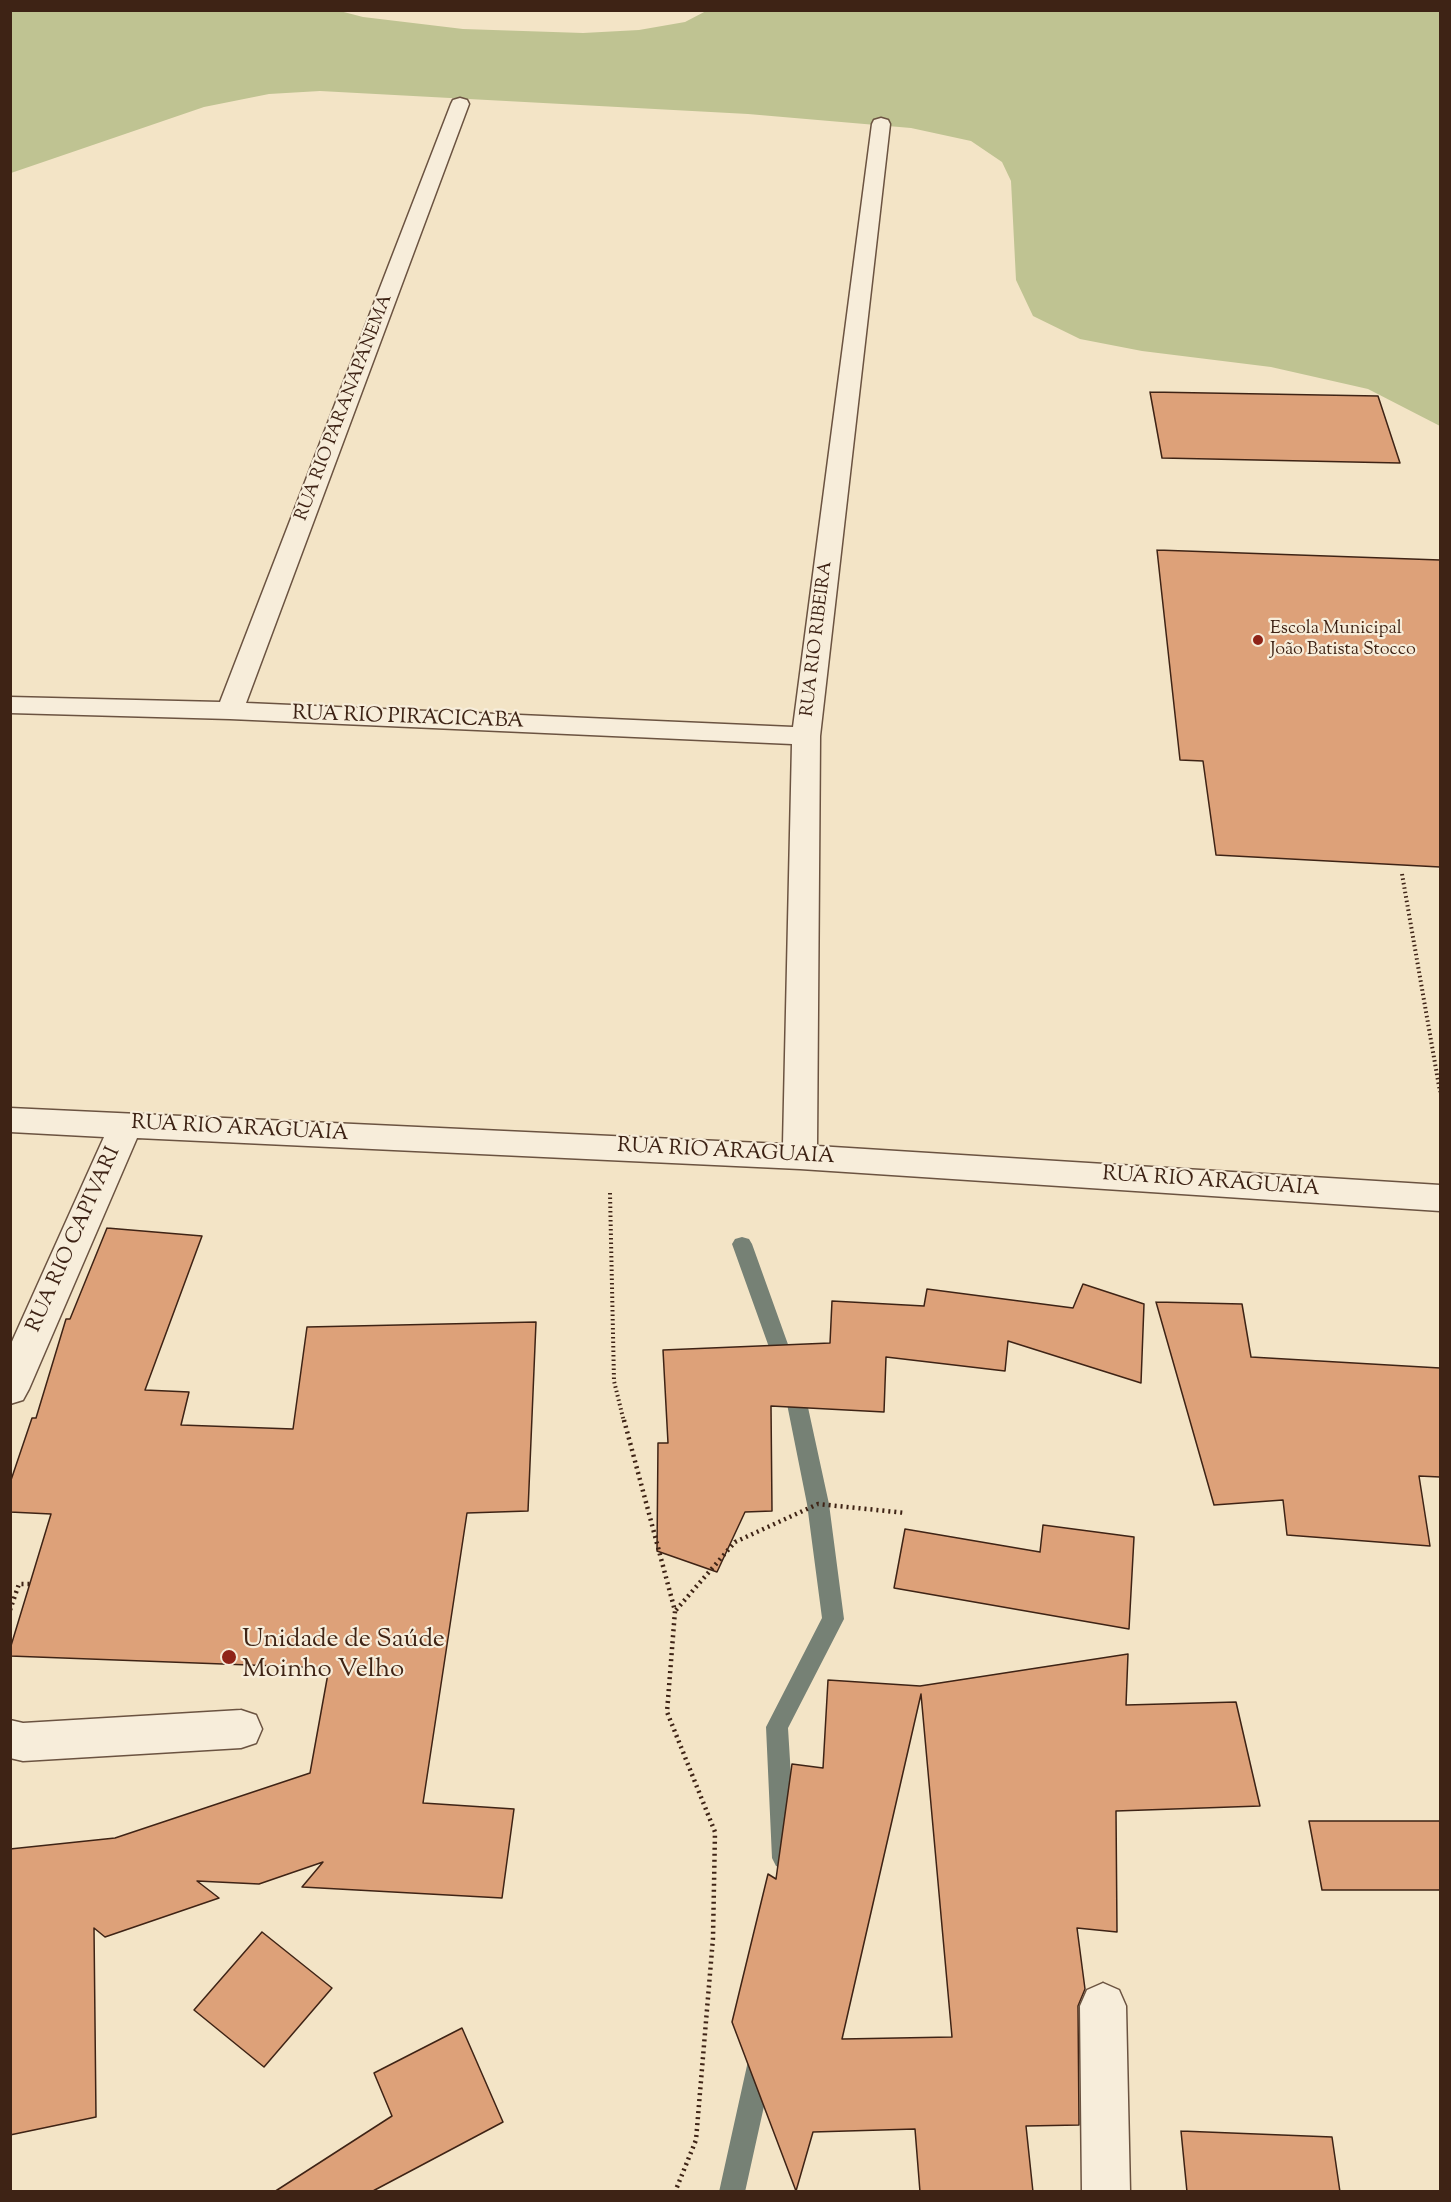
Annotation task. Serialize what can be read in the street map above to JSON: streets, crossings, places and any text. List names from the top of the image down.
{
  "streets": {
    "street": [
      "RUA RIO PARANAPANEMA",
      "RUA RIO RIBEIRA",
      "RUA RIO PIRACICABA",
      "RUA RIO ARAGUAIA",
      "RUA RIO CAPIVARI"
    ]
  },
  "crossings": [
    ["RUA RIO PARANAPANEMA", "RUA RIO PIRACICABA"],
    ["RUA RIO RIBEIRA", "RUA RIO PIRACICABA"],
    ["RUA RIO RIBEIRA", "RUA RIO ARAGUAIA"],
    ["RUA RIO ARAGUAIA", "RUA RIO CAPIVARI"]
  ],
  "places": ["Escola Municipal João Batista Stocco", "Unidade de Saúde Moinho Velho"]
}
